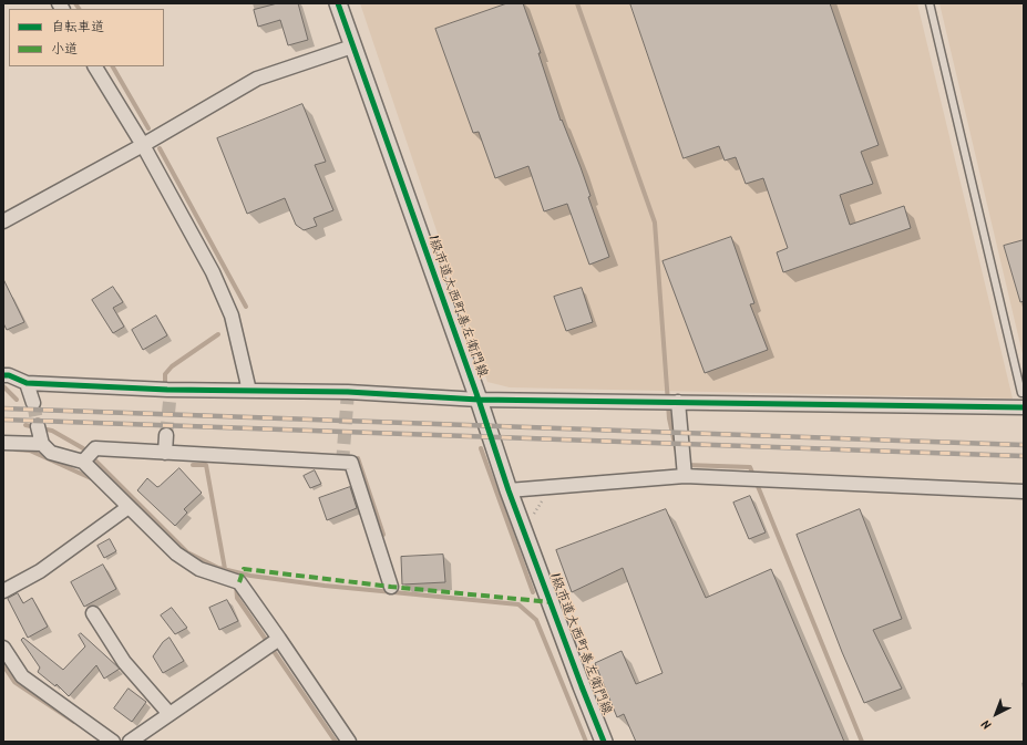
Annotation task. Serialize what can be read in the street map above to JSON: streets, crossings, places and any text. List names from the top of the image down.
{
  "streets": {
    "street": ["1級市道大西町善左衛門線"]
  },
  "legend": ["自転車道", "小道"],
  "north": "bottom left"
}
